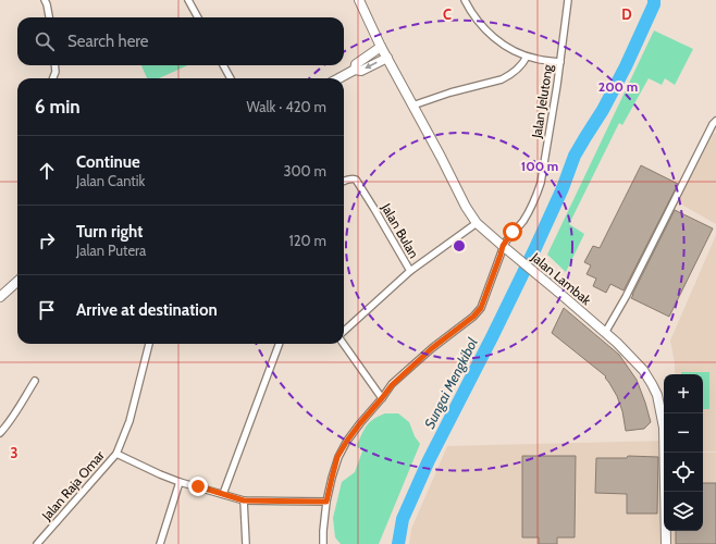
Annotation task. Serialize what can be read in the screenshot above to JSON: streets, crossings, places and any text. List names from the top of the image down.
{
  "streets": {
    "street": [
      "Jalan Jelutong",
      "Jalan Bulan",
      "Jalan Lambak",
      "Jalan Raja Omar"
    ]
  },
  "crossings": [
    ["Jalan Jelutong", "Jalan Lambak"]
  ],
  "water": ["Sungai Mengkibol"],
  "page": {
    "search": "Search here",
    "heading": ["6 min", "Walk · 420 m"],
    "list": [
      ["Continue", "Jalan Cantik", "300 m"],
      ["Turn right", "Jalan Putera", "120 m"],
      "Arrive at destination"
    ],
    "map_buttons": ["+", "−"]
  },
  "grid": {
    "columns": ["C", "D"],
    "rows": ["3"]
  },
  "rings": ["200 m", "100 m"]
}
